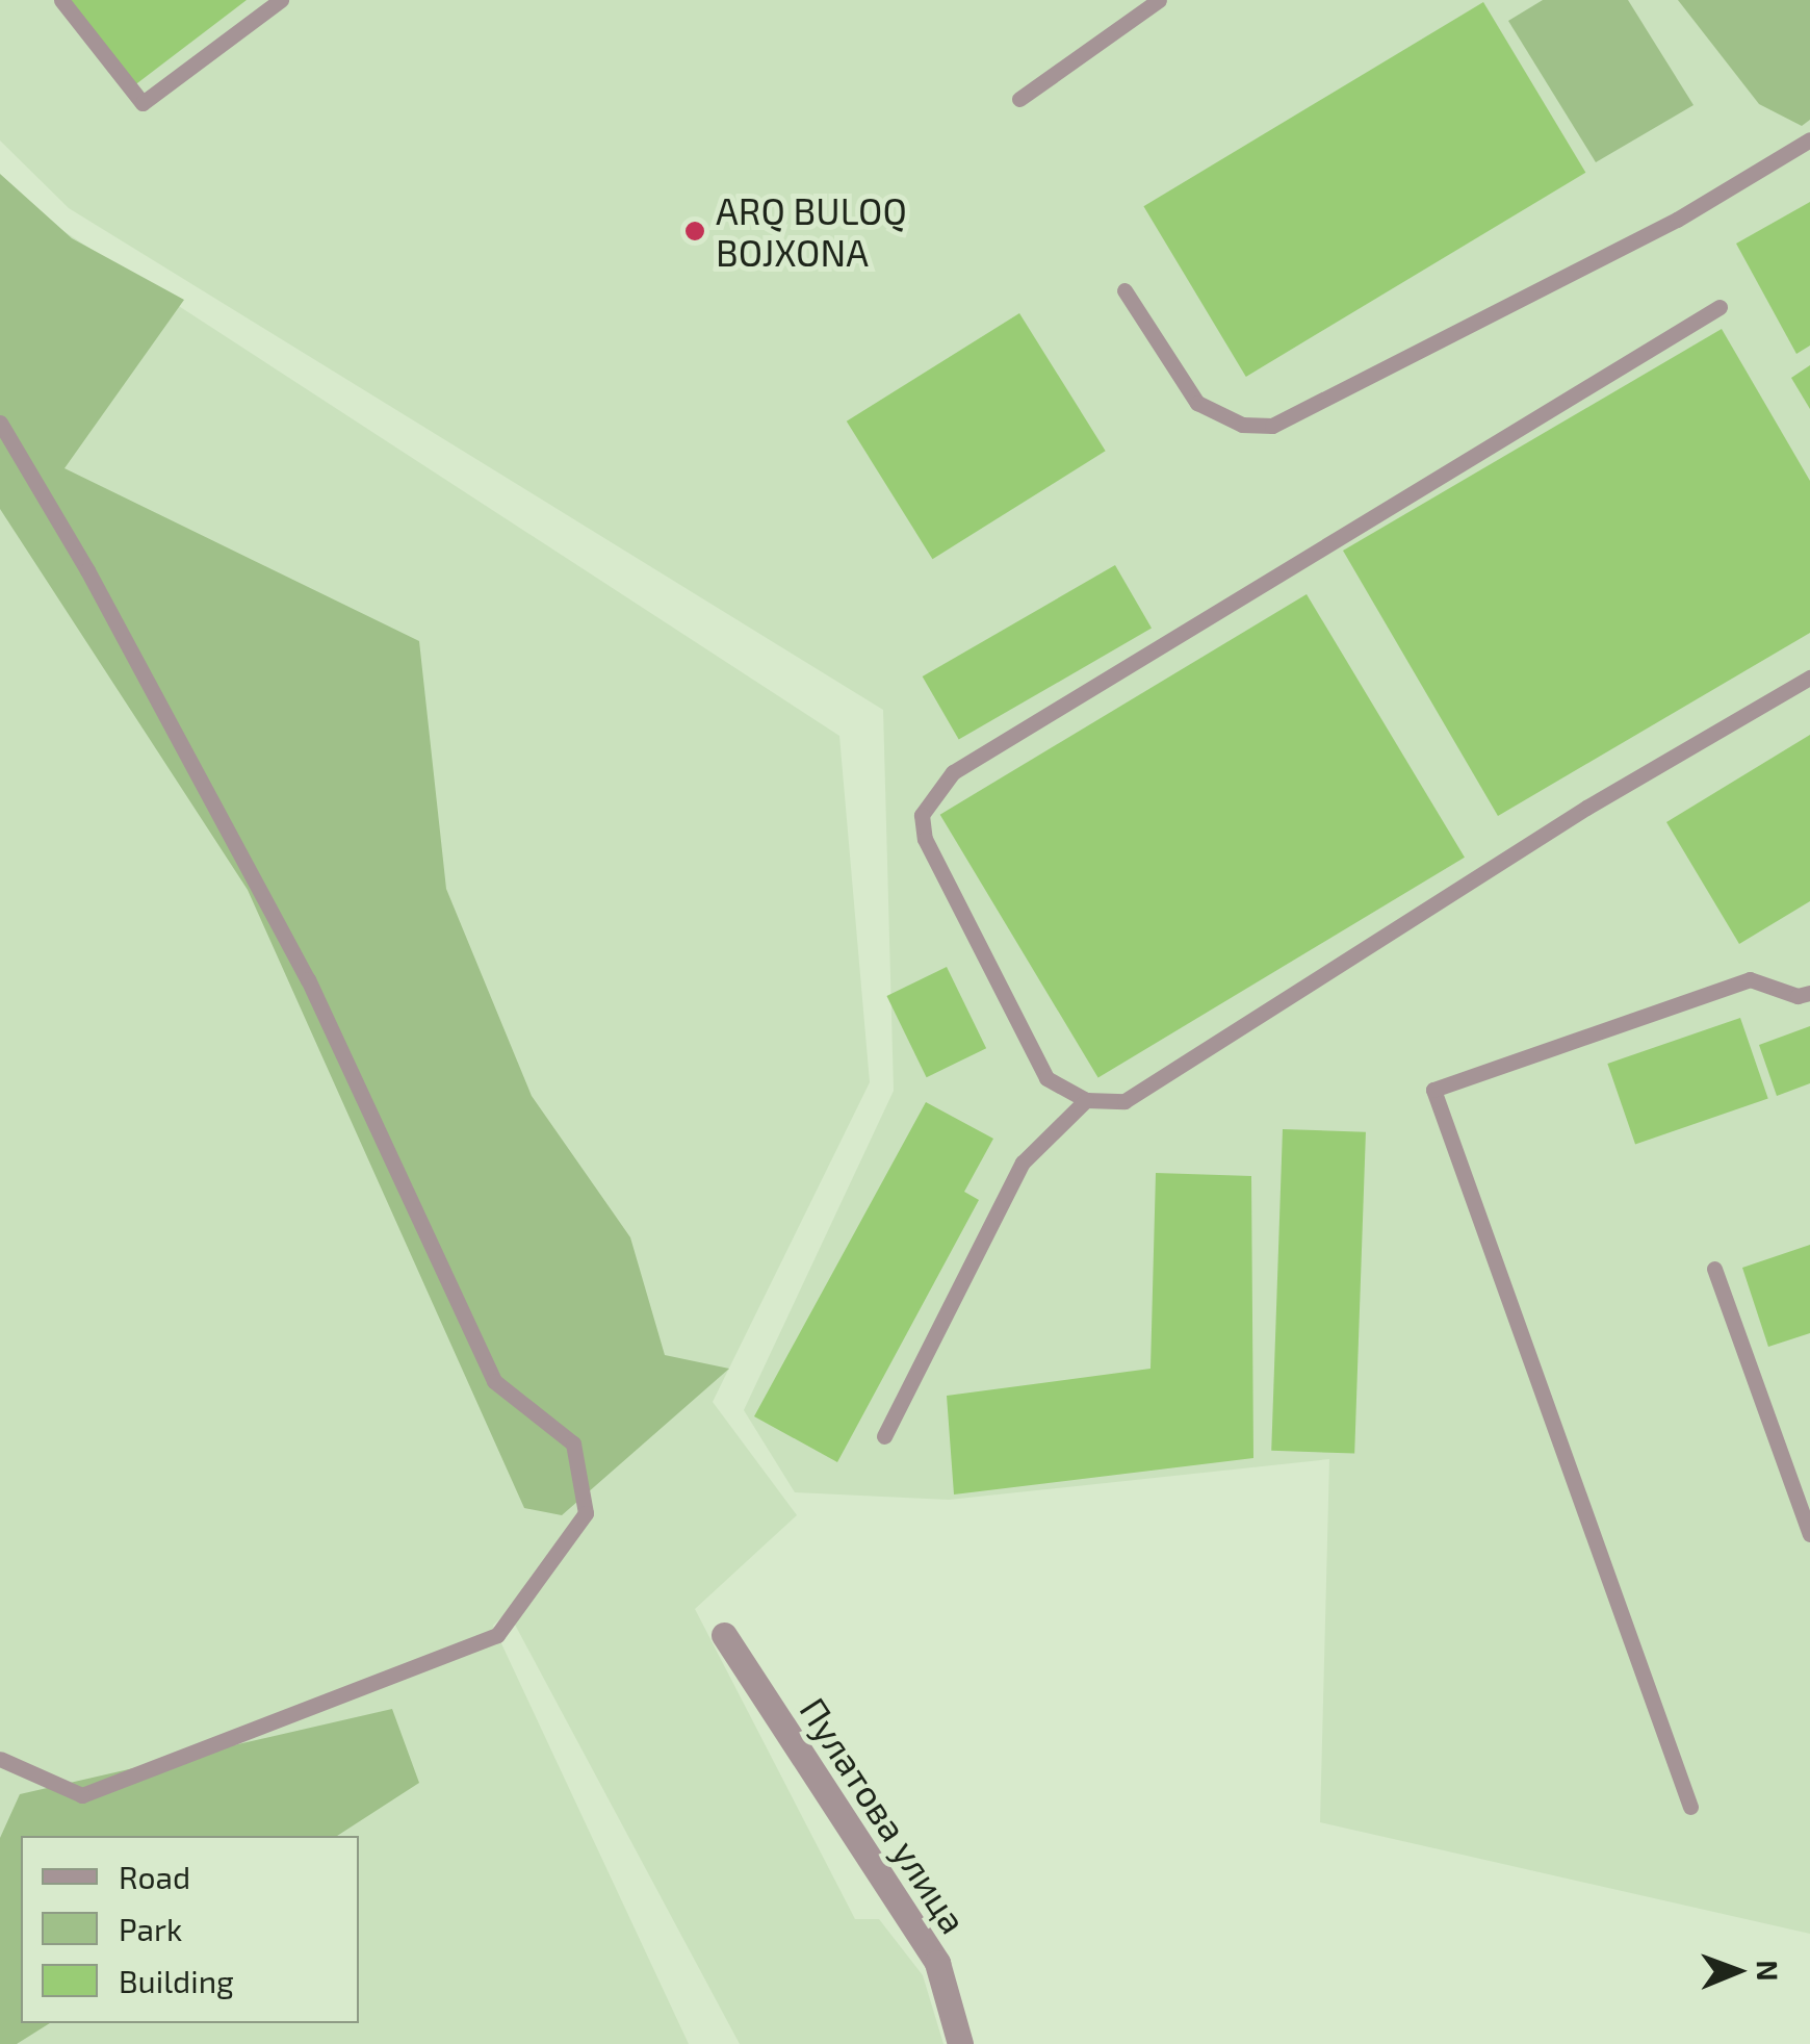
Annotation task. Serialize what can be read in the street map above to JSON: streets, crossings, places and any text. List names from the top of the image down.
{
  "streets": {
    "street": ["Пулатова улица"]
  },
  "places": ["ARQ BULOQ BOJXONA"],
  "legend": ["Road", "Park", "Building"],
  "north": "right"
}
